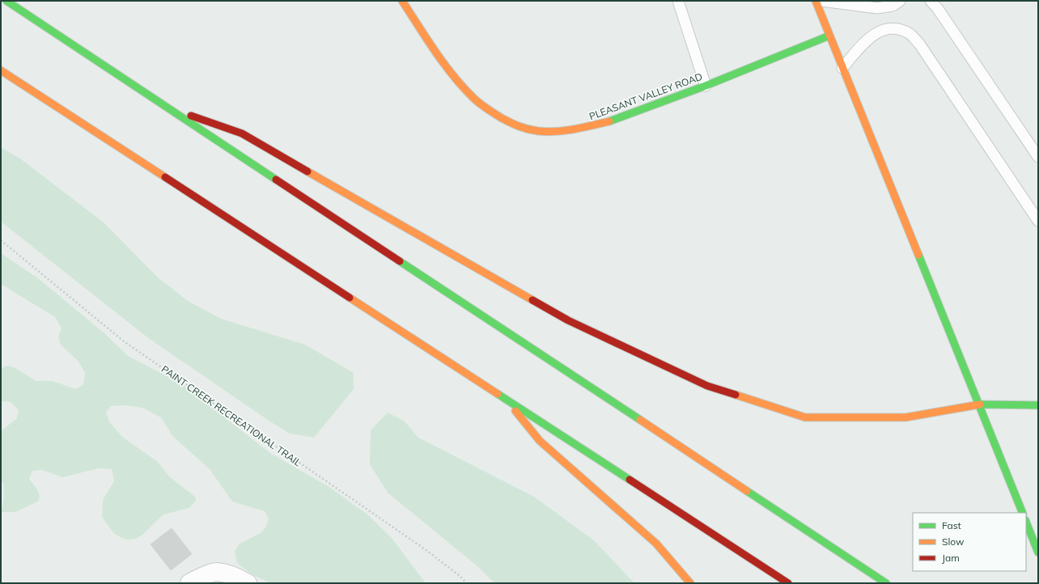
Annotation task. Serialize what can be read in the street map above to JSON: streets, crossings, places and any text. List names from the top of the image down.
{
  "streets": {
    "main road": ["PLEASANT VALLEY ROAD"],
    "path": ["PAINT CREEK RECREATIONAL TRAIL"]
  },
  "legend": ["Fast", "Slow", "Jam"]
}
